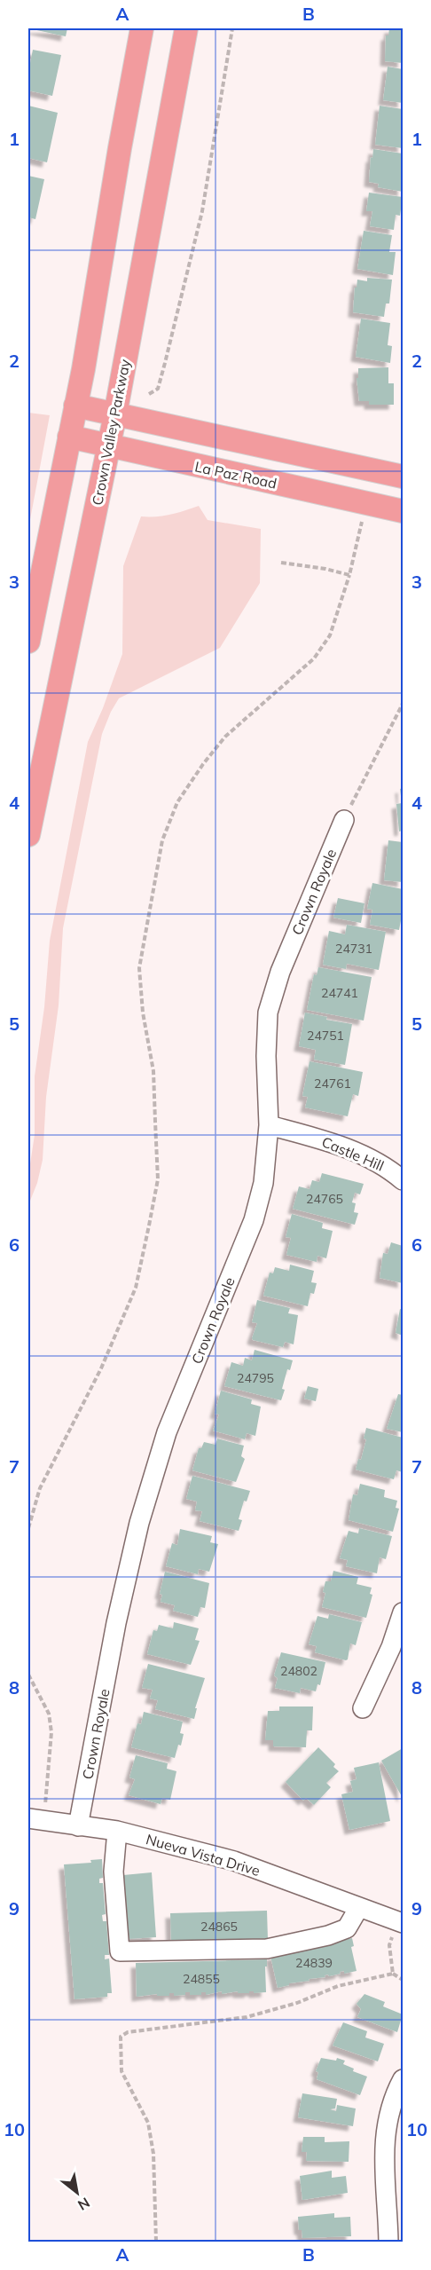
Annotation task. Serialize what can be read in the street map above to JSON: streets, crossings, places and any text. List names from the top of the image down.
{
  "streets": {
    "main road": ["Crown Valley Parkway", "La Paz Road"],
    "street": ["Crown Royale", "Castle Hill", "Nueva Vista Drive"]
  },
  "crossings": [
    ["Crown Valley Parkway", "La Paz Road"],
    ["Crown Royale", "Castle Hill"],
    ["Crown Royale", "Nueva Vista Drive"]
  ],
  "house_numbers": [
    "24731",
    "24741",
    "24751",
    "24761",
    "24765",
    "24795",
    "24802",
    "24865",
    "24839",
    "24855"
  ],
  "north": "bottom right",
  "grid": {
    "columns": ["A", "B"],
    "rows": [
      "1",
      "2",
      "3",
      "4",
      "5",
      "6",
      "7",
      "8",
      "9",
      "10"
    ]
  }
}
